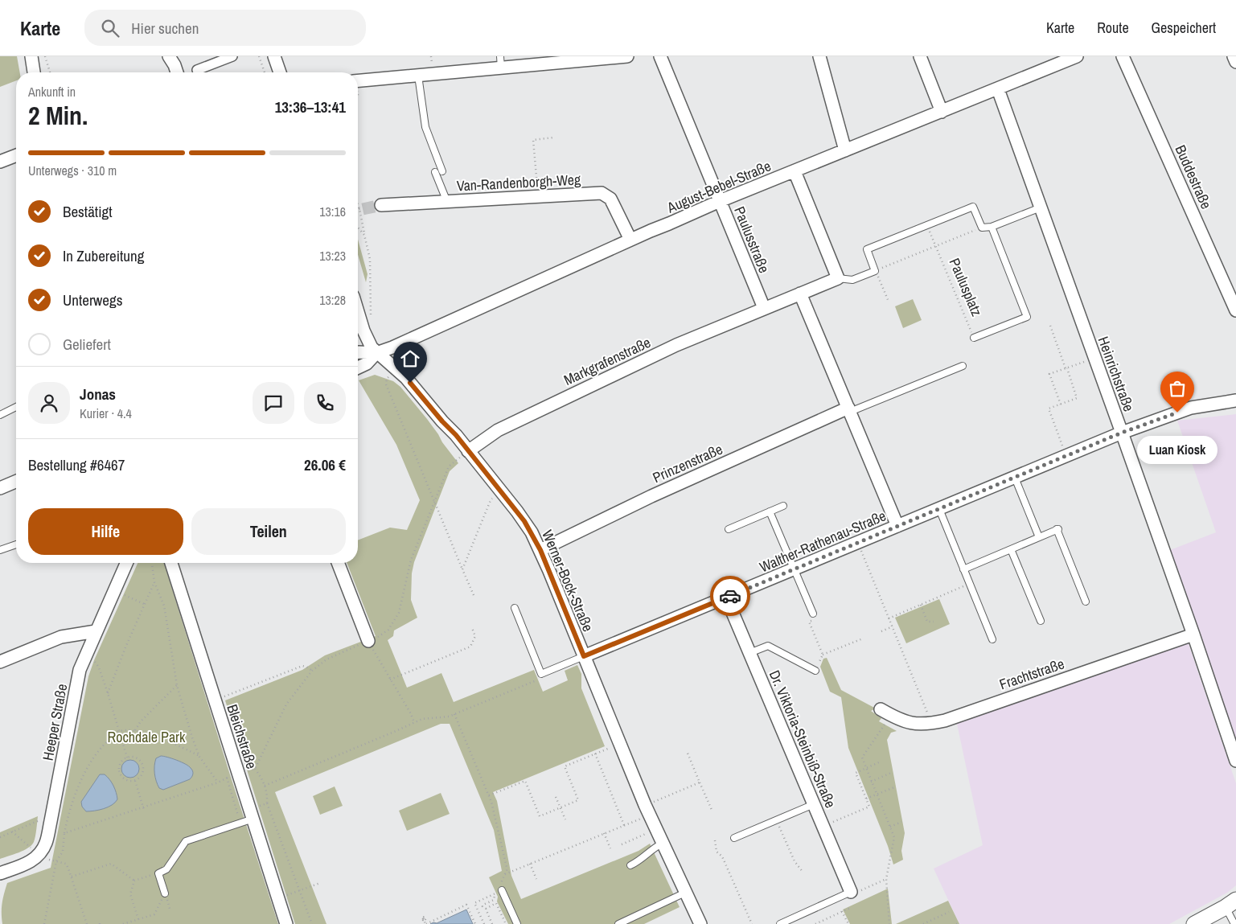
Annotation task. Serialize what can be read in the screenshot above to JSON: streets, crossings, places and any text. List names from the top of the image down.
{
  "streets": {
    "street": [
      "Buddestraße",
      "Van-Randenborgh-Weg",
      "August-Bebel-Straße",
      "Paulusstraße",
      "Markgrafenstraße",
      "Heinrichstraße",
      "Prinzenstraße",
      "Walther-Rathenau-Straße",
      "Werner-Bock-Straße",
      "Frachtstraße",
      "Heeper Straße",
      "Bleichstraße",
      "Dr. Viktoria-Steinbiß-Straße"
    ],
    "path": ["Paulusplatz"]
  },
  "crossings": [
    ["Van-Randenborgh-Weg", "August-Bebel-Straße"],
    ["August-Bebel-Straße", "Paulusstraße"],
    ["August-Bebel-Straße", "Heinrichstraße"],
    ["August-Bebel-Straße", "Werner-Bock-Straße"],
    ["Paulusstraße", "Markgrafenstraße"],
    ["Markgrafenstraße", "Werner-Bock-Straße"],
    ["Heinrichstraße", "Walther-Rathenau-Straße"],
    ["Heinrichstraße", "Frachtstraße"],
    ["Prinzenstraße", "Werner-Bock-Straße"],
    ["Walther-Rathenau-Straße", "Werner-Bock-Straße"],
    ["Walther-Rathenau-Straße", "Dr. Viktoria-Steinbiß-Straße"]
  ],
  "parks": ["Rochdale Park"],
  "places": ["Luan Kiosk"],
  "page": {
    "header": "Karte",
    "search": "Hier suchen",
    "nav": ["Karte", "Route", "Gespeichert"],
    "heading": ["2 Min.", "Ankunft in", "13:36–13:41"],
    "panel": [
      "Jonas",
      "Kurier · 4.4",
      "Bestellung #6467",
      "26.06 €"
    ],
    "bar": "Unterwegs · 310 m",
    "list": [
      ["Bestätigt", "13:16"],
      ["In Zubereitung", "13:23"],
      ["Unterwegs", "13:28"],
      "Geliefert"
    ],
    "bubble": "Luan Kiosk",
    "buttons": ["Hilfe", "Teilen"]
  }
}
